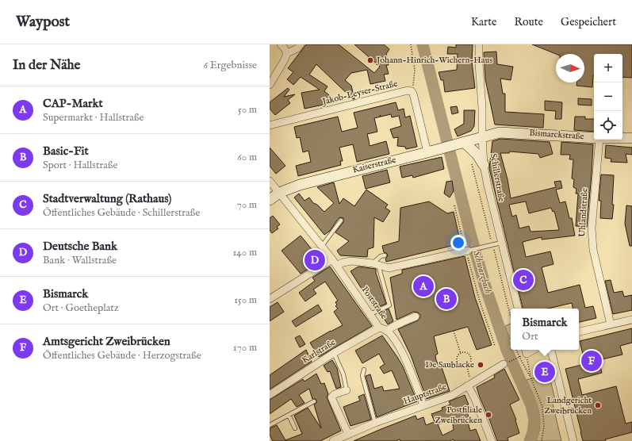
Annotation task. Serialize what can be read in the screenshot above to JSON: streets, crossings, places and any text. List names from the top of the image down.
{
  "streets": {
    "street": [
      "Jakob-Leyser-Straße",
      "Bismarckstraße",
      "Kaiserstraße",
      "Schillerstraße",
      "Uhlandstraße",
      "Poststraße",
      "Karlstraße",
      "Hauptstraße"
    ]
  },
  "crossings": [
    ["Jakob-Leyser-Straße", "Kaiserstraße"],
    ["Bismarckstraße", "Kaiserstraße"],
    ["Bismarckstraße", "Schillerstraße"],
    ["Kaiserstraße", "Schillerstraße"],
    ["Kaiserstraße", "Poststraße"],
    ["Poststraße", "Karlstraße"],
    ["Poststraße", "Hauptstraße"]
  ],
  "water": ["Schwarzbach"],
  "places": [
    "Johann-Hinrich-Wichern-Haus",
    "De Saublacke",
    "Landgericht Zweibrücken",
    "Postfiliale Zweibrücken"
  ],
  "north": "right",
  "page": {
    "header": "Waypost",
    "nav": ["Karte", "Route", "Gespeichert"],
    "heading": ["In der Nähe", "6 Ergebnisse"],
    "map_buttons": ["+", "−"],
    "list": [
      {
        "mark": "A",
        "name": "CAP-Markt",
        "note": "Supermarkt · Hallstraße",
        "value": "50 m"
      },
      {
        "mark": "B",
        "name": "Basic-Fit",
        "note": "Sport · Hallstraße",
        "value": "60 m"
      },
      {
        "mark": "C",
        "name": "Stadtverwaltung (Rathaus)",
        "note": "Öffentliches Gebäude · Schillerstraße",
        "value": "70 m"
      },
      {
        "mark": "D",
        "name": "Deutsche Bank",
        "note": "Bank · Wallstraße",
        "value": "140 m"
      },
      {
        "mark": "E",
        "name": "Bismarck",
        "note": "Ort · Goetheplatz",
        "value": "150 m"
      },
      {
        "mark": "F",
        "name": "Amtsgericht Zweibrücken",
        "note": "Öffentliches Gebäude · Herzogstraße",
        "value": "170 m"
      }
    ],
    "pins": [
      "D",
      "C",
      "A",
      "B",
      "F",
      "E"
    ],
    "popup": ["Bismarck", "Ort"]
  }
}
